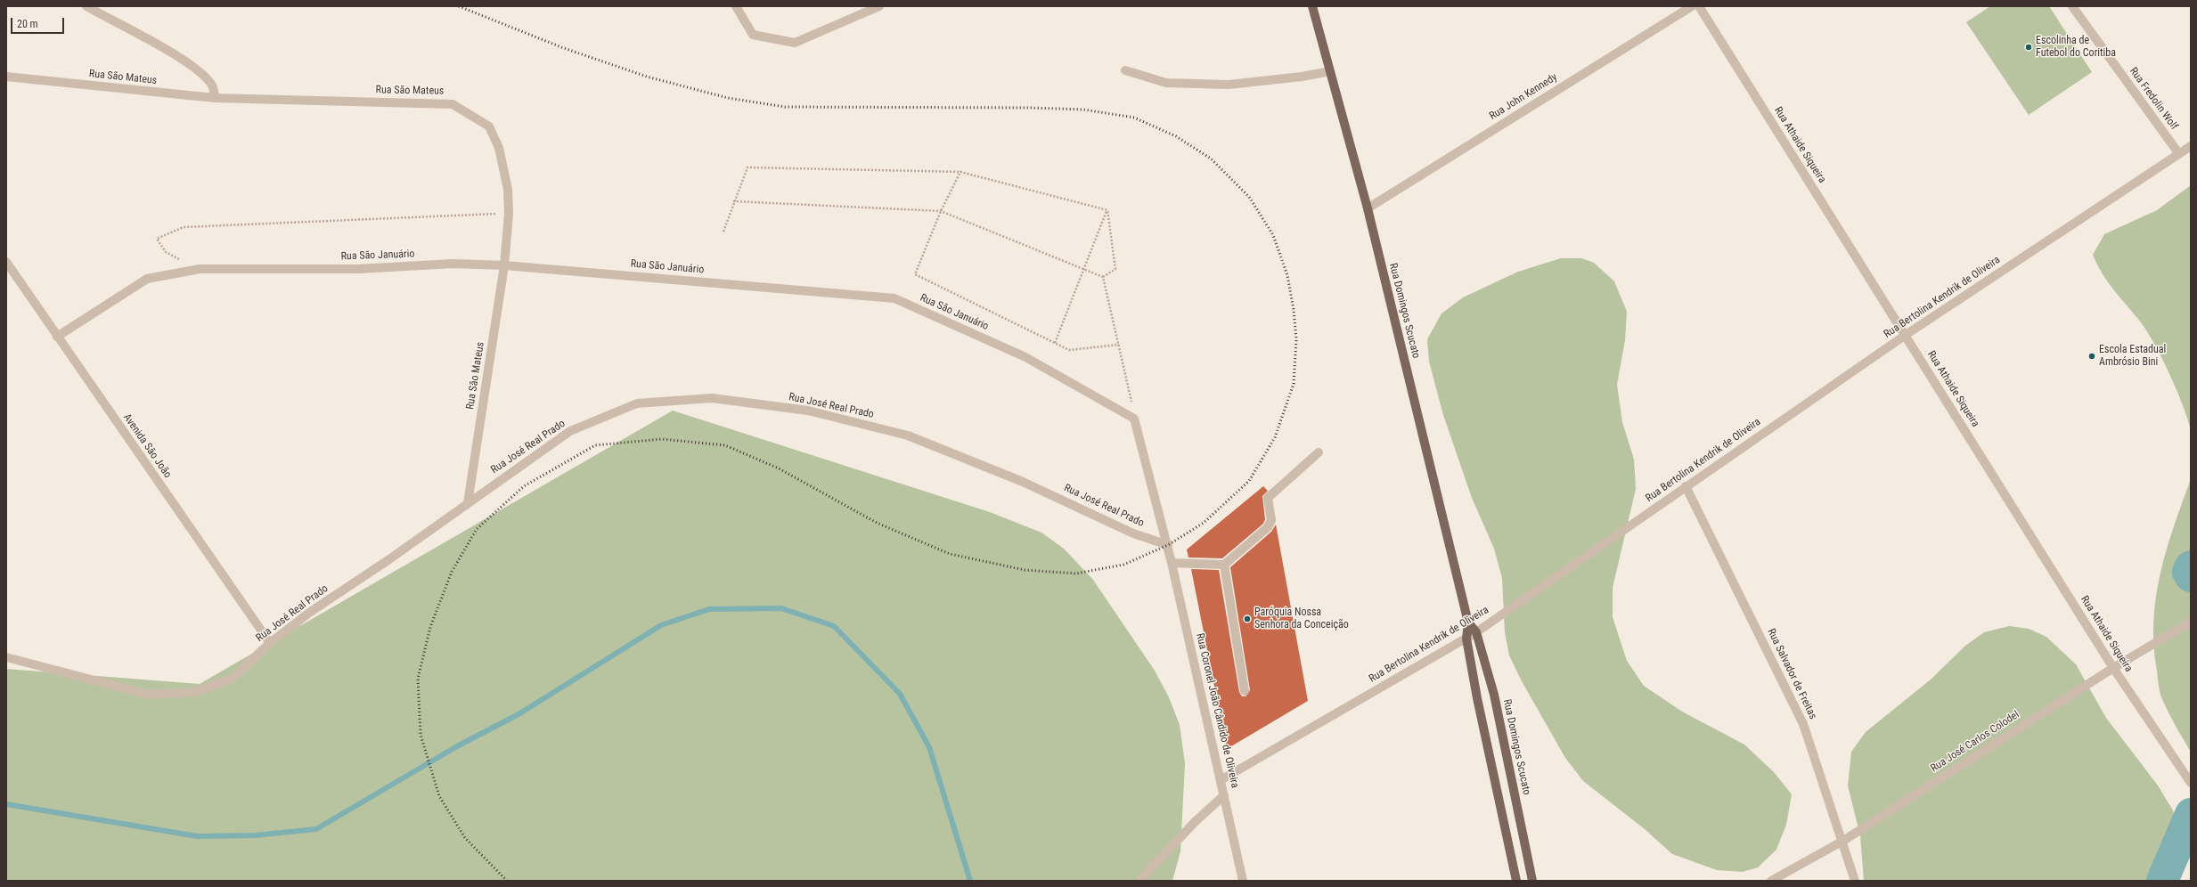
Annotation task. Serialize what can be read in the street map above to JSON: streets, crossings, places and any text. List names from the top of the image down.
{
  "streets": {
    "main road": ["Rua Domingos Scucato"],
    "street": [
      "Rua São Mateus",
      "Rua John Kennedy",
      "Rua Fredolin Wolf",
      "Rua Athaide Siqueira",
      "Rua São Januário",
      "Rua Bertolina Kendrik de Oliveira",
      "Rua José Real Prado",
      "Avenida São João",
      "Rua Salvador de Freitas",
      "Rua Coronel João Cândido de Oliveira",
      "Rua José Carlos Colodel"
    ]
  },
  "crossings": [
    ["Rua São Mateus", "Rua São Januário"],
    ["Rua São Mateus", "Rua José Real Prado"],
    ["Rua John Kennedy", "Rua Domingos Scucato"],
    ["Rua Fredolin Wolf", "Rua Bertolina Kendrik de Oliveira"],
    ["Rua Athaide Siqueira", "Rua Bertolina Kendrik de Oliveira"],
    ["Rua Athaide Siqueira", "Rua José Carlos Colodel"],
    ["Rua São Januário", "Avenida São João"],
    ["Rua Bertolina Kendrik de Oliveira", "Rua Domingos Scucato"],
    ["Rua Bertolina Kendrik de Oliveira", "Rua Salvador de Freitas"],
    ["Rua Bertolina Kendrik de Oliveira", "Rua Coronel João Cândido de Oliveira"],
    ["Rua José Real Prado", "Avenida São João"],
    ["Rua José Real Prado", "Rua Coronel João Cândido de Oliveira"],
    ["Rua Salvador de Freitas", "Rua José Carlos Colodel"]
  ],
  "places": ["Escolinha de Futebol do Coritiba", "Escola Estadual Ambrósio Bini", "Paróquia Nossa Senhora da Conceição"],
  "scale_bar": "20 m"
}
